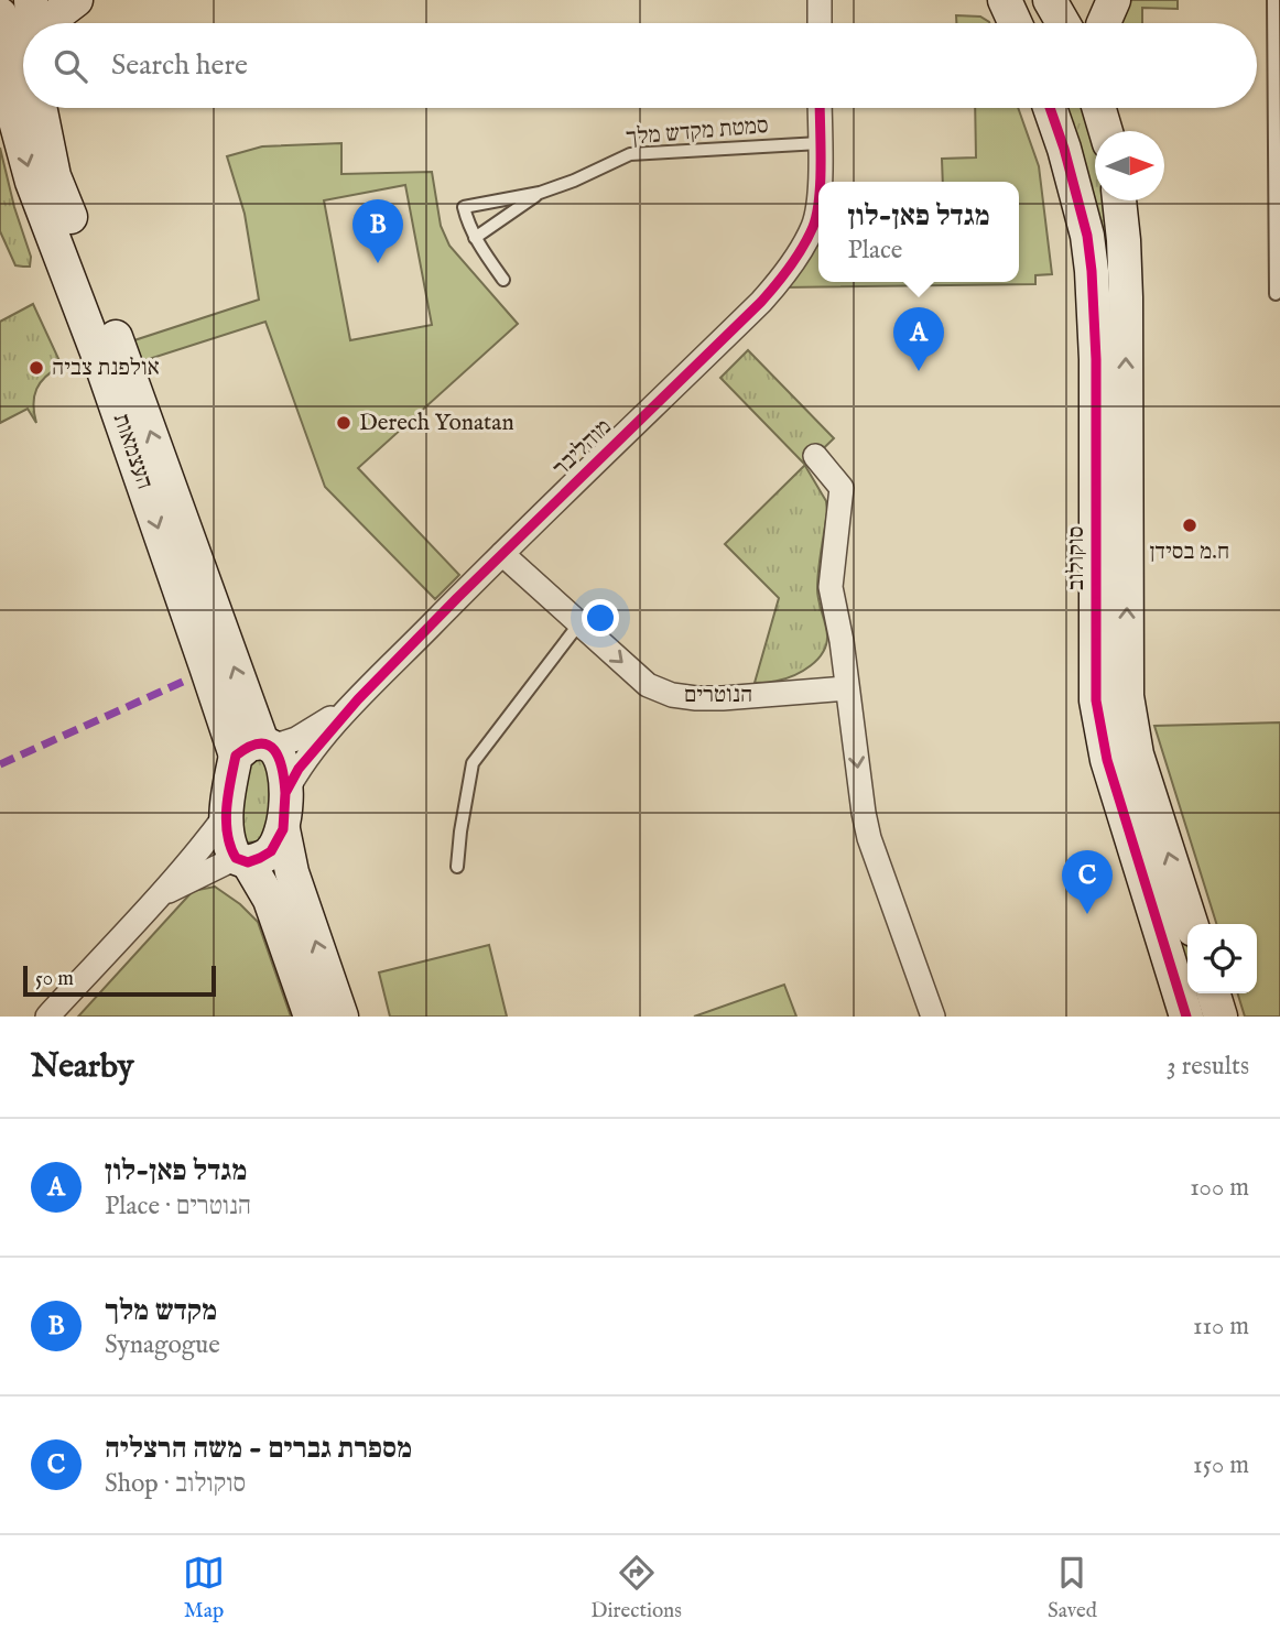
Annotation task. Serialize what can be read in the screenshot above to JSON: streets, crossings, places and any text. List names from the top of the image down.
{
  "streets": {
    "street": [
      "מוהליבר",
      "העצמאות",
      "סוקולוב",
      "הנוטרים"
    ],
    "lane": ["סמטת מקדש מלך"]
  },
  "crossings": [
    ["סמטת מקדש מלך", "מוהליבר"],
    ["מוהליבר", "העצמאות"],
    ["מוהליבר", "הנוטרים"]
  ],
  "one_way": ["הנוטרים"],
  "places": ["אולפנת צביה", "Derech Yonatan", "ח.מ בסידן"],
  "scale_bar": "50 m",
  "north": "right",
  "page": {
    "search": "Search here",
    "popup": ["מגדל פאן-לון", "Place"],
    "pins": ["B", "A", "C"],
    "scale": "50 m",
    "heading": ["Nearby", "3 results"],
    "list": [
      {
        "mark": "A",
        "name": "מגדל פאן-לון",
        "note": "Place · הנוטרים",
        "value": "100 m"
      },
      {
        "mark": "B",
        "name": "מקדש מלך",
        "note": "Synagogue",
        "value": "110 m"
      },
      {
        "mark": "C",
        "name": "מספרת גברים - משה הרצליה",
        "note": "Shop · סוקולוב",
        "value": "150 m"
      }
    ],
    "nav": ["Map", "Directions", "Saved"]
  }
}
